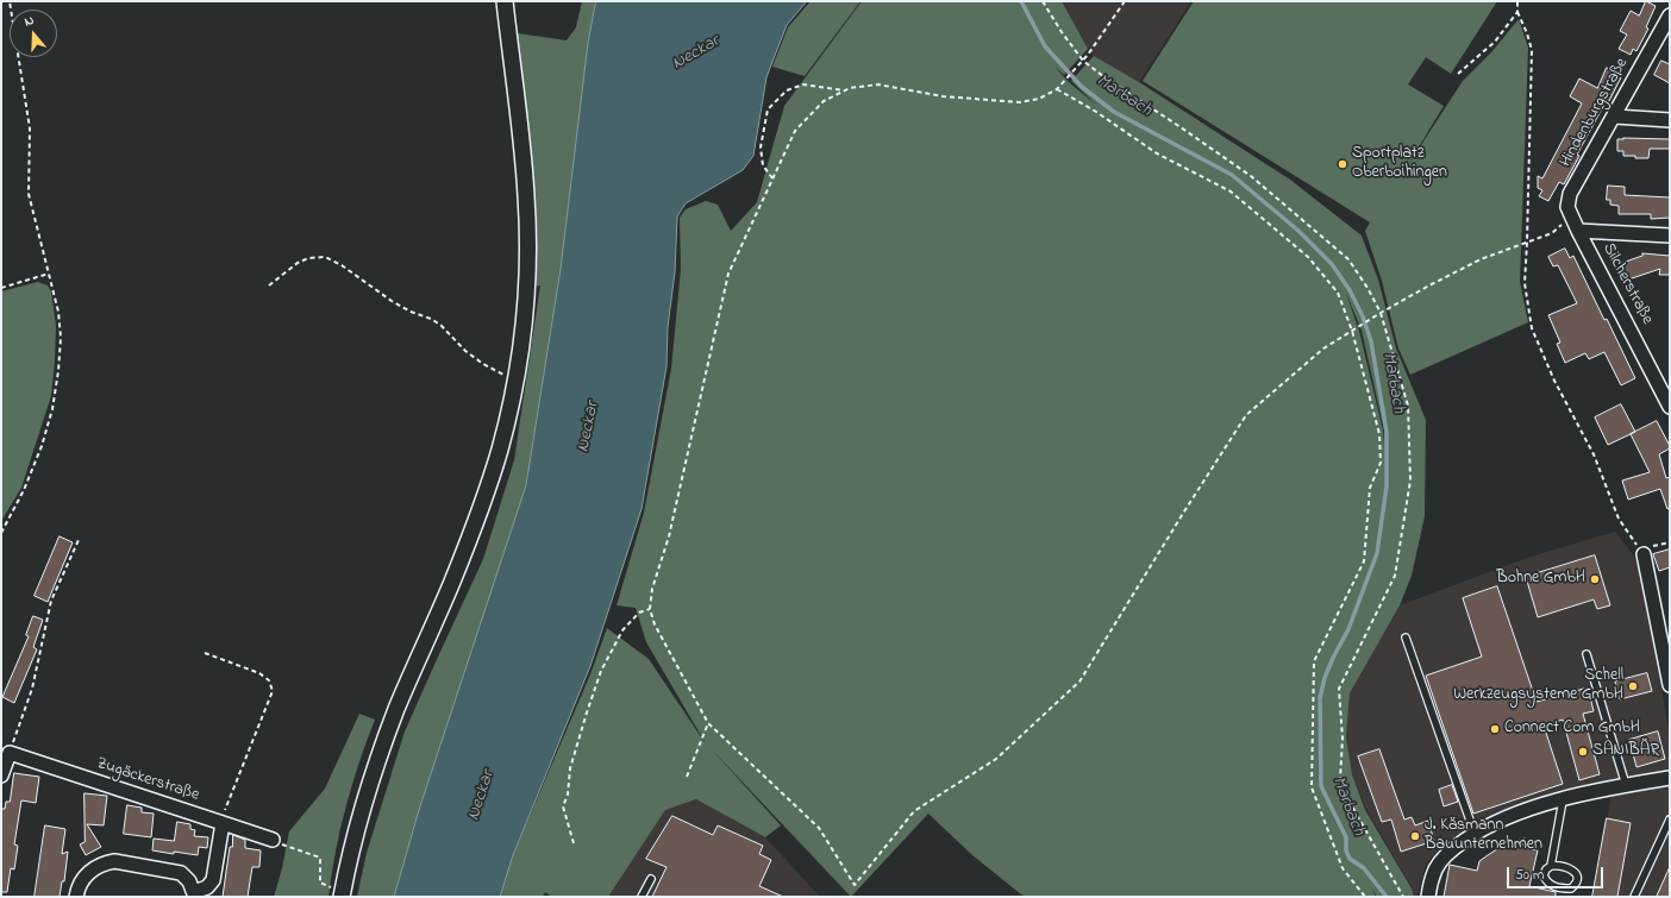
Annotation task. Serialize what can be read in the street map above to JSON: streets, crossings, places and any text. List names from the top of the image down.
{
  "streets": {
    "street": ["Hindenburgstraße", "Silcherstraße", "Zugäckerstraße"]
  },
  "crossings": [
    ["Hindenburgstraße", "Silcherstraße"]
  ],
  "water": ["Neckar", "Marbach"],
  "places": [
    "Sportplatz Oberboihingen",
    "Bohne GmbH",
    "Schell Werkzeugsysteme GmbH",
    "Connect Com GmbH",
    "SANIBÄR",
    "J. Käsmann Bauunternehmen"
  ],
  "scale_bar": "50 m",
  "north": "top"
}
